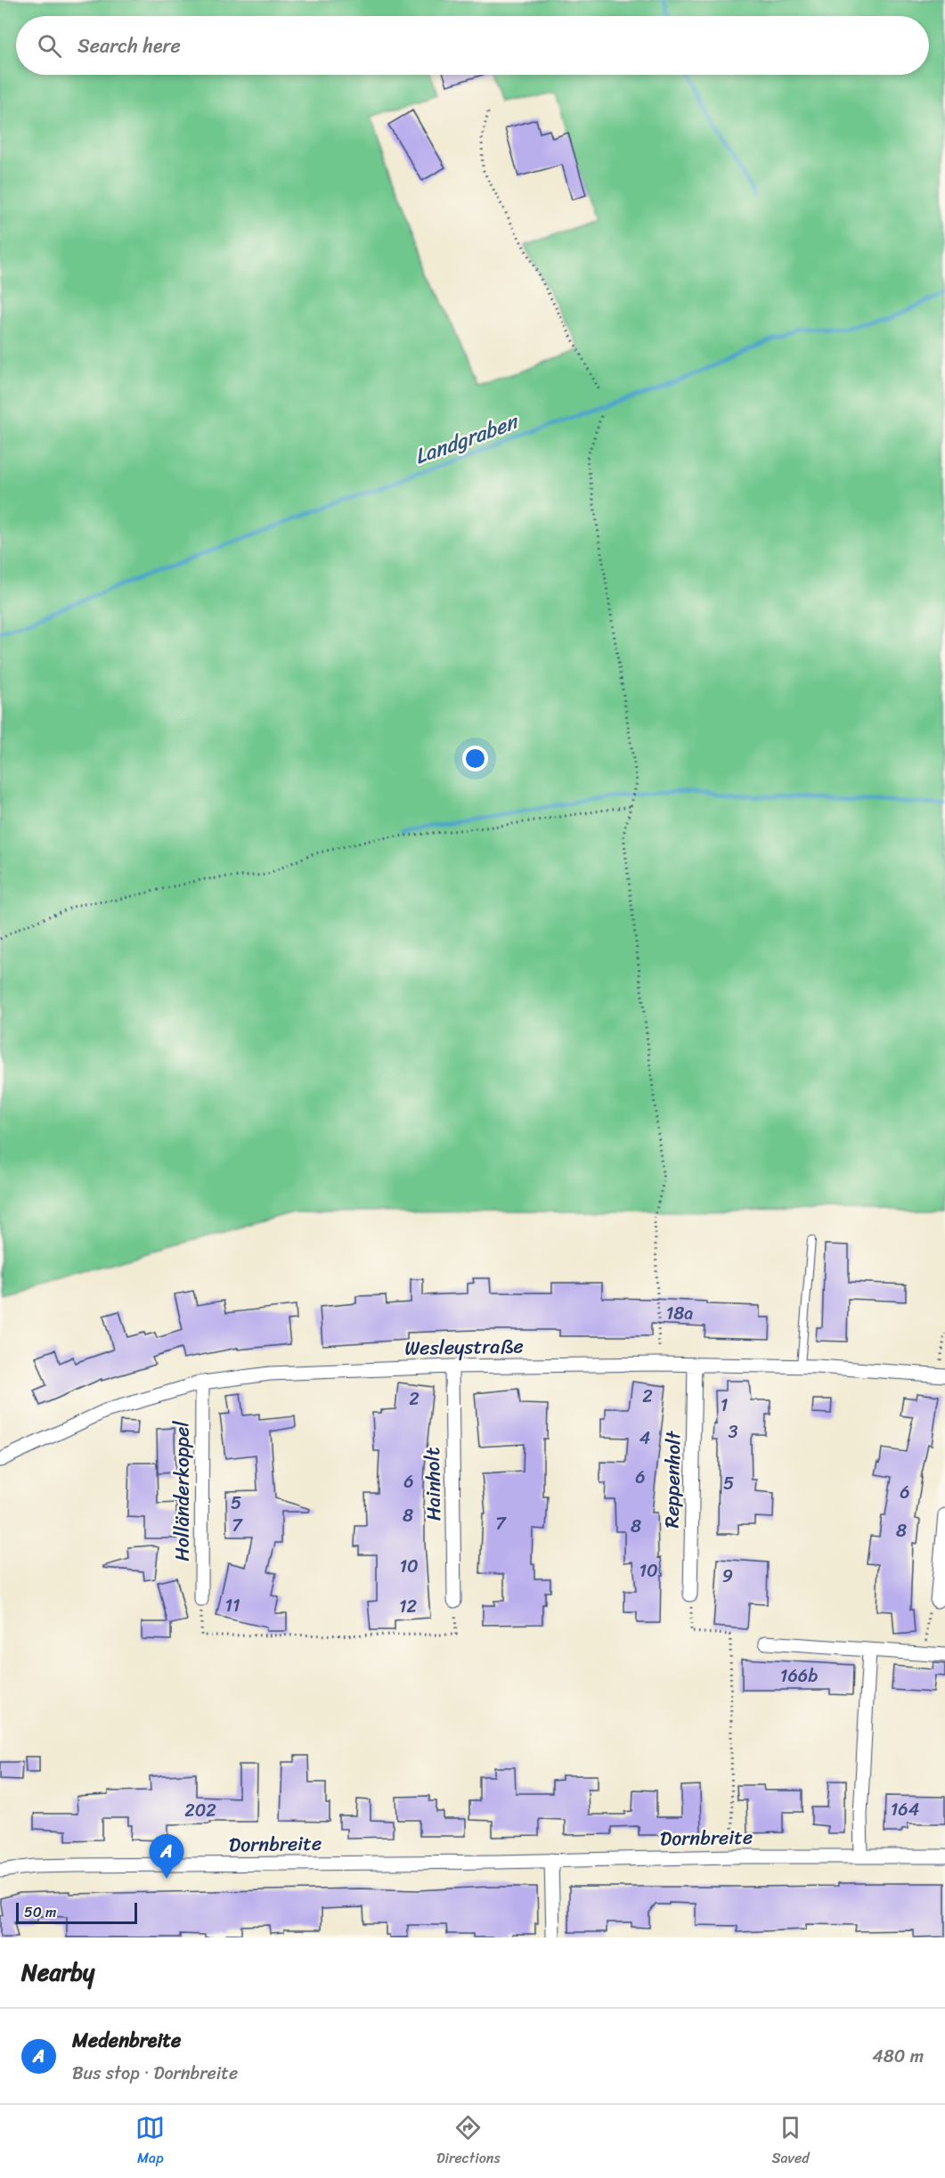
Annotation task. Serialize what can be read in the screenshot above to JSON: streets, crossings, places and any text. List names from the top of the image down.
{
  "streets": {
    "street": [
      "Wesleystraße",
      "Reppenholt",
      "Hainholt",
      "Holländerkoppel",
      "Dornbreite"
    ]
  },
  "crossings": [
    ["Wesleystraße", "Reppenholt"],
    ["Wesleystraße", "Hainholt"],
    ["Wesleystraße", "Holländerkoppel"]
  ],
  "water": ["Landgraben"],
  "house_numbers": [
    "18a",
    "2",
    "2",
    "1",
    "3",
    "4",
    "6",
    "6",
    "5",
    "6",
    "5",
    "8",
    "7",
    "7",
    "8",
    "8",
    "10",
    "10",
    "9",
    "11",
    "12",
    "166b",
    "164",
    "202"
  ],
  "scale_bar": "50 m",
  "page": {
    "search": "Search here",
    "pins": "A",
    "scale": "50 m",
    "heading": "Nearby",
    "list": [
      {
        "mark": "A",
        "name": "Medenbreite",
        "note": "Bus stop · Dornbreite",
        "value": "480 m"
      }
    ],
    "nav": ["Map", "Directions", "Saved"]
  }
}
